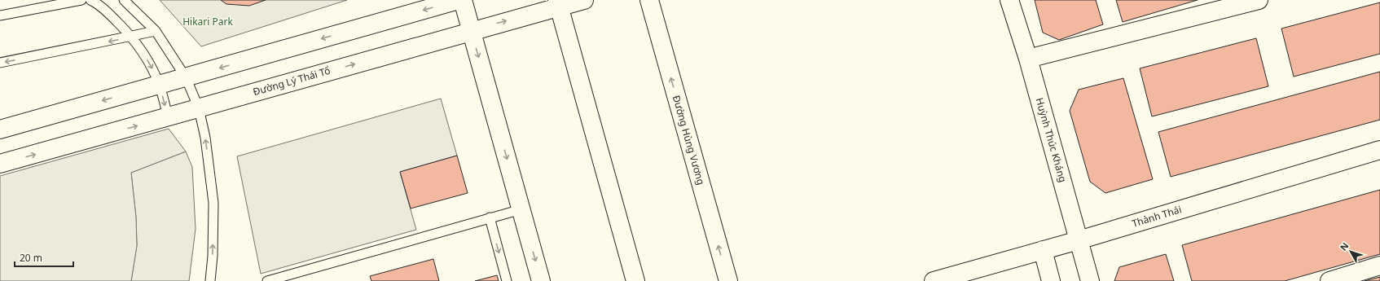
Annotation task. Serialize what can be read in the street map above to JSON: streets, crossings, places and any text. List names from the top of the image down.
{
  "streets": {
    "street": [
      "Đường Lý Thái Tổ",
      "Đường Hùng Vương",
      "Huỳnh Thúc Kháng",
      "Thành Thái"
    ]
  },
  "crossings": [
    ["Huỳnh Thúc Kháng", "Thành Thái"]
  ],
  "parks": ["Hikari Park"],
  "scale_bar": "20 m",
  "north": "top left"
}
